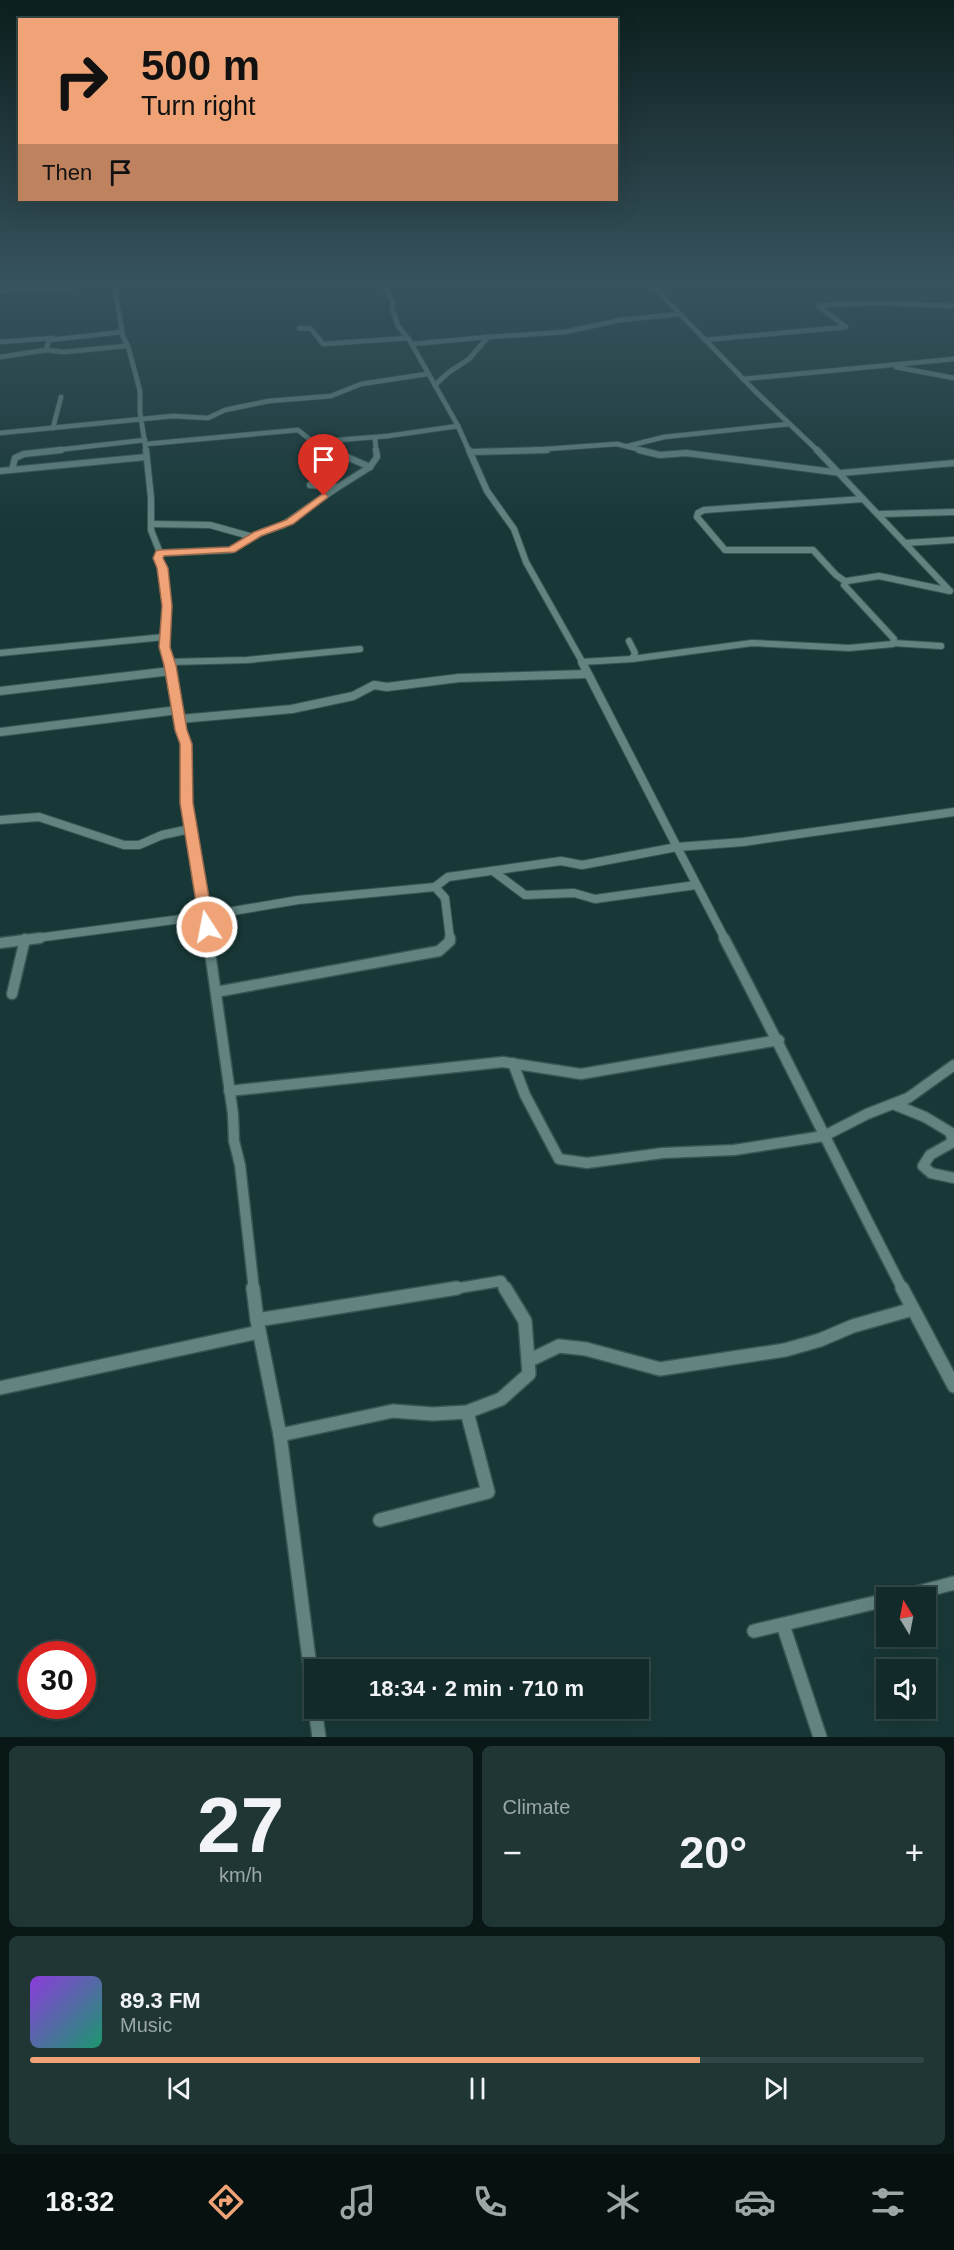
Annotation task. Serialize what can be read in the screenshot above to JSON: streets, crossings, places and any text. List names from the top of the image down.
{
  "north": "top",
  "page": {
    "turn": ["500 m", "Turn right"],
    "then": "Then",
    "limit": "30",
    "trip": "18:34 · 2 min · 710 m",
    "tile": [
      ["27", "km/h"],
      "Climate"
    ],
    "heat": ["−", "20°", "+"],
    "song": ["89.3 FM", "Music"],
    "tabs": "18:32"
  }
}
